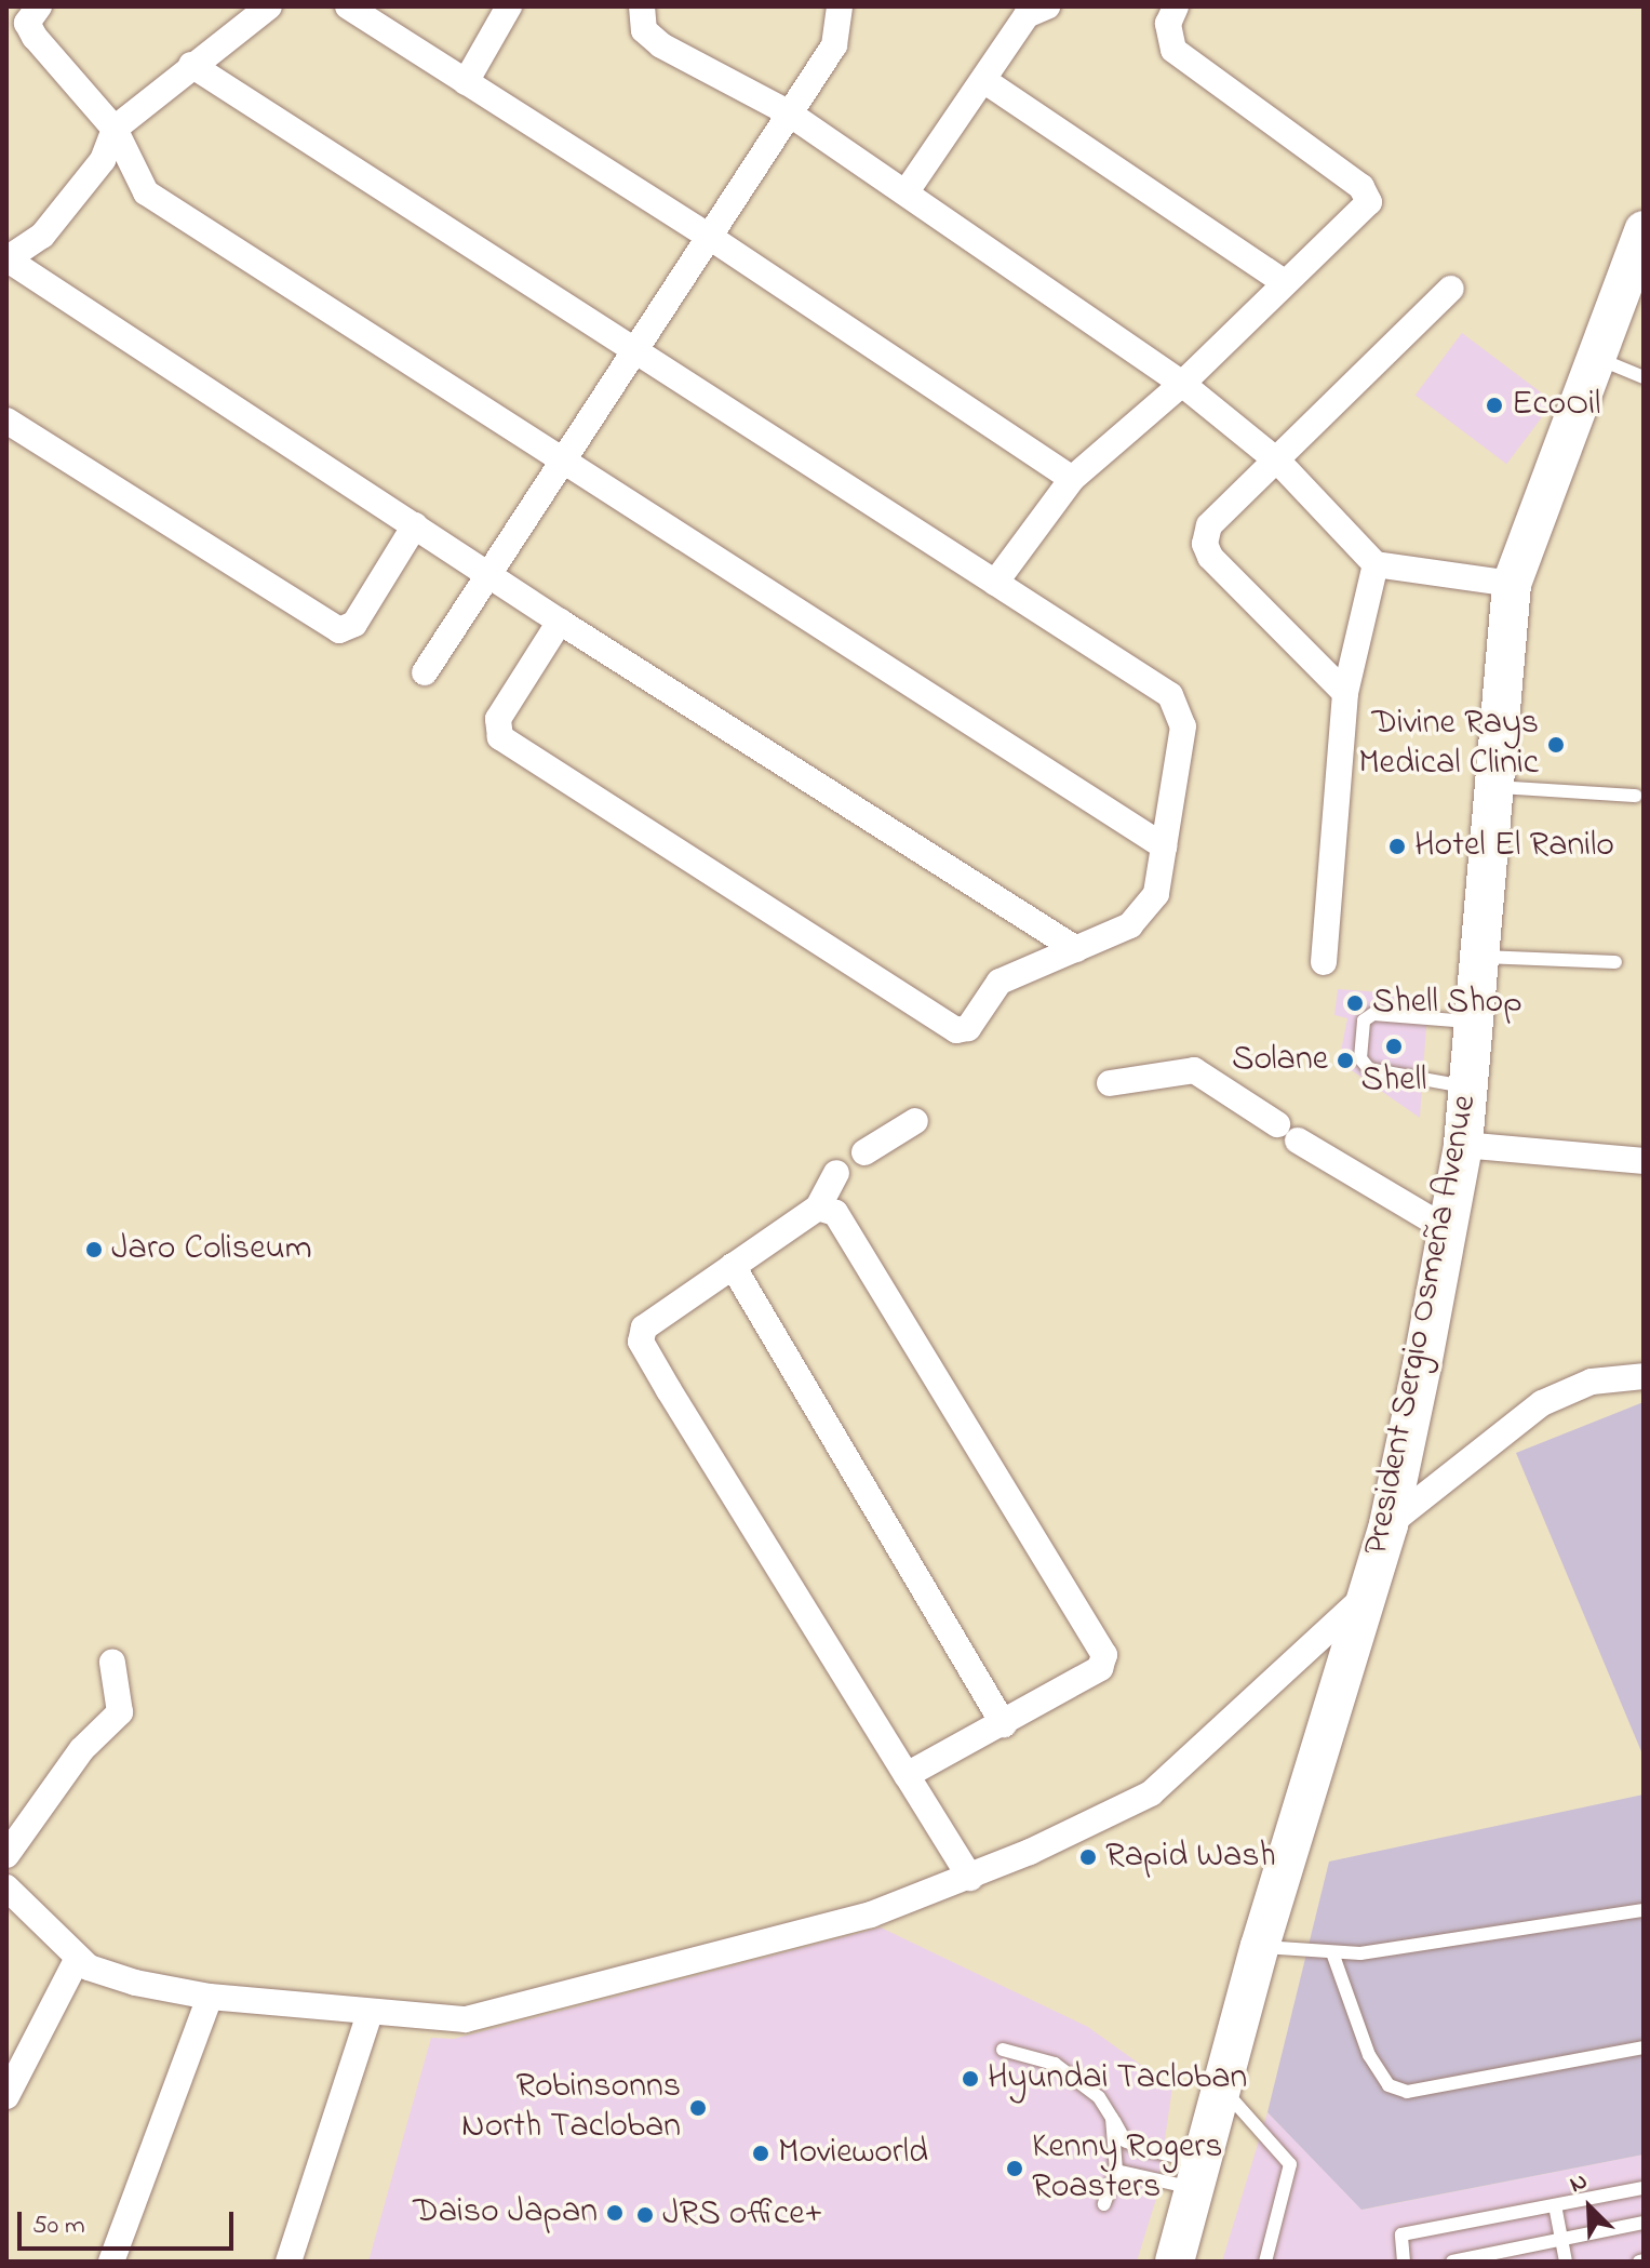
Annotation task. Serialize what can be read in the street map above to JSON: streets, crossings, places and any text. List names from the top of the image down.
{
  "streets": {
    "main road": ["President Sergio Osmeña Avenue"]
  },
  "places": [
    "EcoOil",
    "Divine Rays Medical Clinic",
    "Hotel El Ranilo",
    "Shell Shop",
    "Shell",
    "Solane",
    "Jaro Coliseum",
    "Rapid Wash",
    "Hyundai Tacloban",
    "Robinsonns North Tacloban",
    "Movieworld",
    "Kenny Rogers Roasters",
    "Daiso Japan",
    "JRS office+"
  ],
  "scale_bar": "50 m",
  "north": "top left"
}
